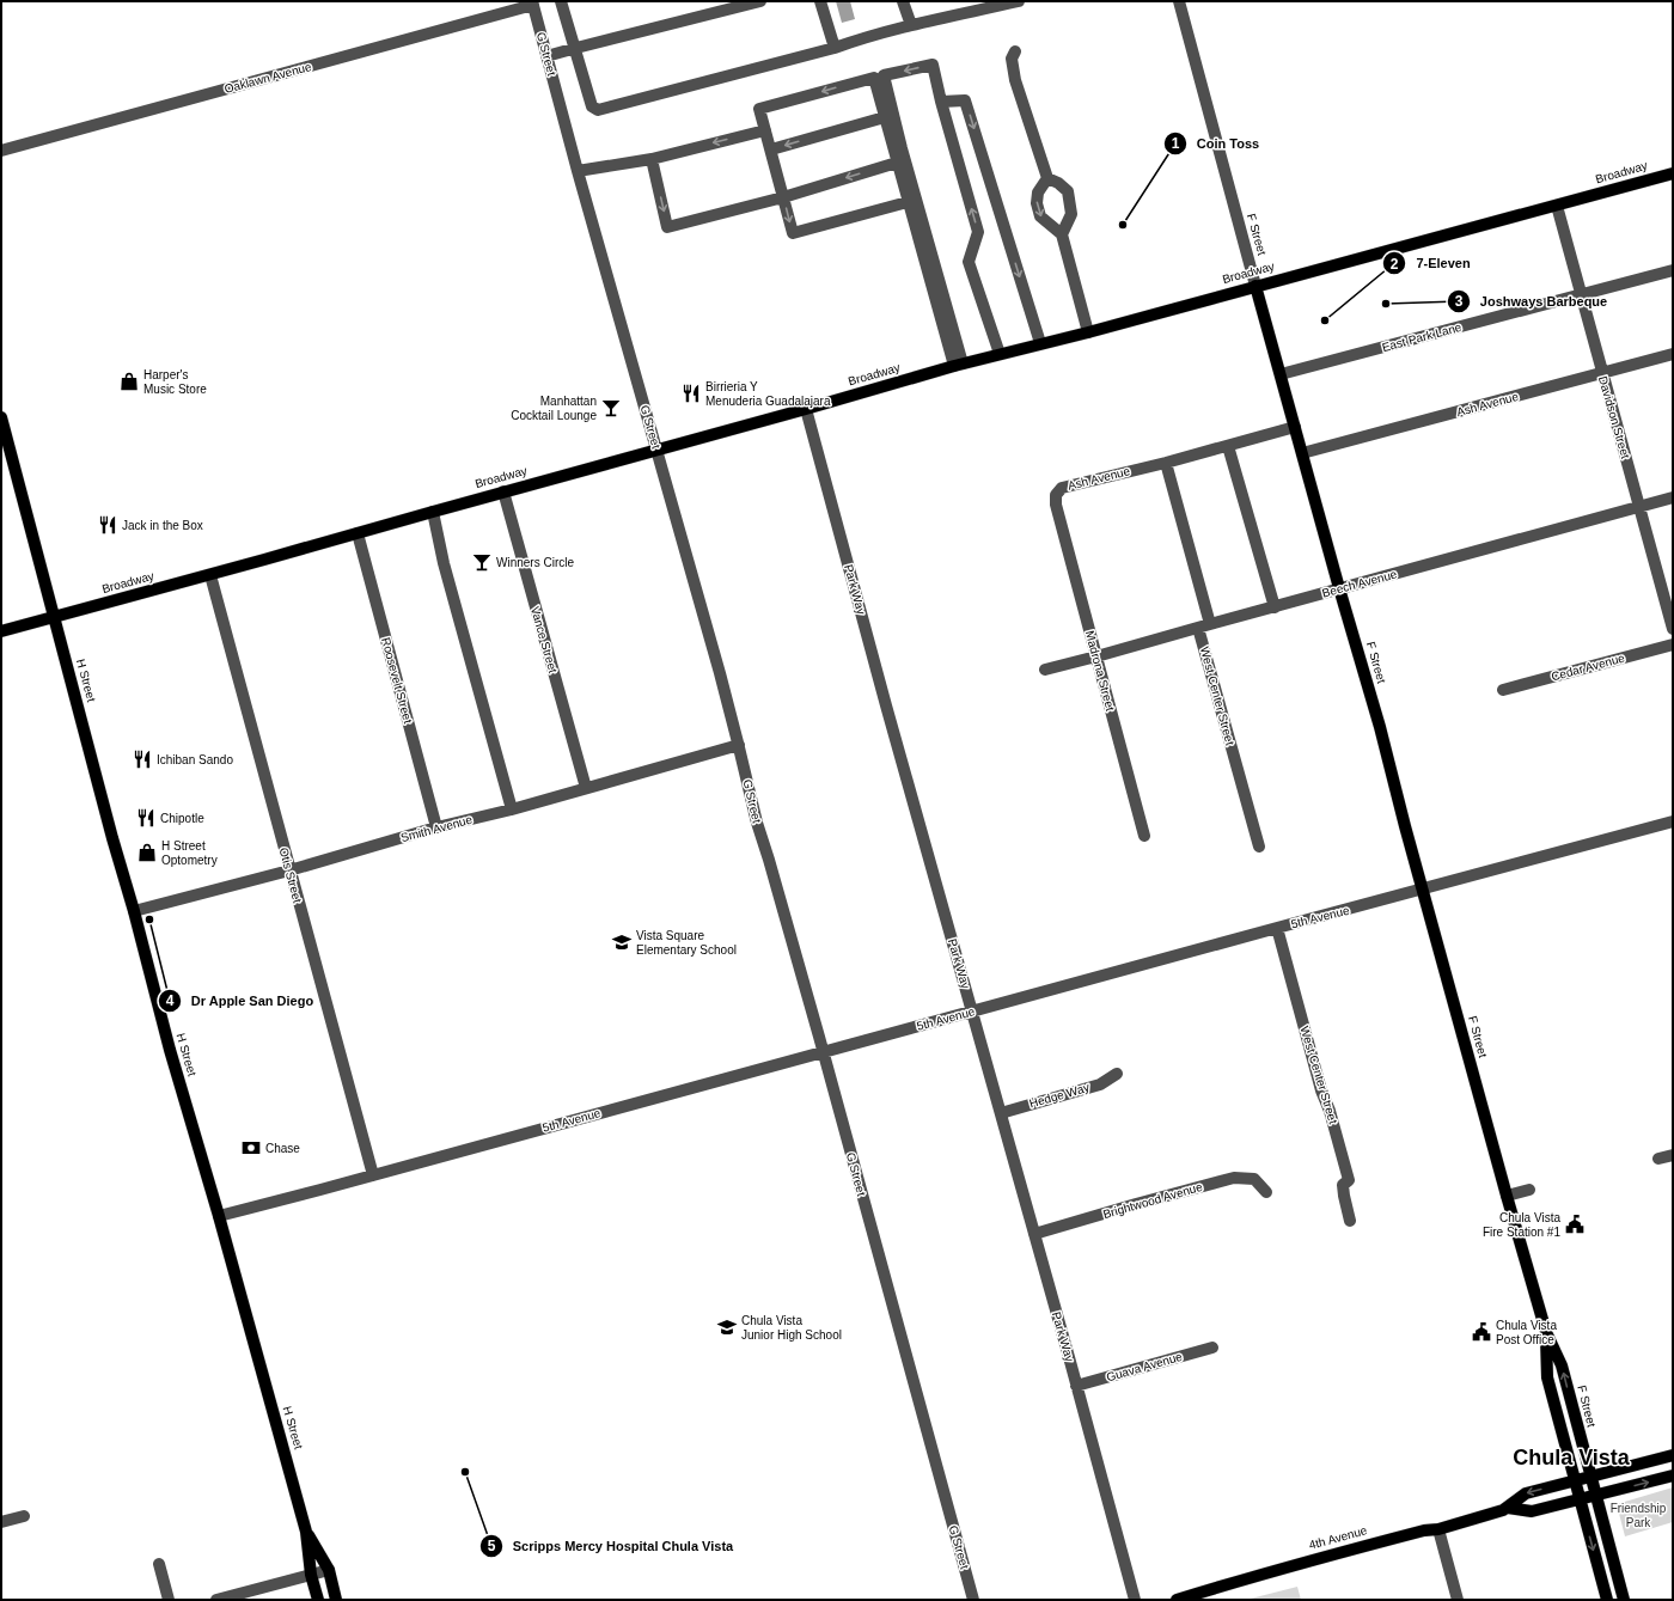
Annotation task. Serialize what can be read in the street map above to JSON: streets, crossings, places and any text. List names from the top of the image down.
{
  "streets": {
    "main road": [
      "Broadway",
      "F Street",
      "H Street",
      "4th Avenue"
    ],
    "street": [
      "G Street",
      "Oaklawn Avenue",
      "East Park Lane",
      "Ash Avenue",
      "Davidson Street",
      "Beech Avenue",
      "Park Way",
      "Vance Street",
      "Cedar Avenue",
      "Madrona Street",
      "Roosevelt Street",
      "West Center Street",
      "Smith Avenue",
      "Otis Street",
      "5th Avenue",
      "Hedge Way",
      "Brightwood Avenue",
      "Guava Avenue"
    ]
  },
  "crossings": [
    ["G Street", "Oaklawn Avenue"],
    ["G Street", "Broadway"],
    ["G Street", "Smith Avenue"],
    ["G Street", "5th Avenue"],
    ["Broadway", "F Street"],
    ["Broadway", "Davidson Street"],
    ["Broadway", "Park Way"],
    ["Broadway", "Vance Street"],
    ["Broadway", "H Street"],
    ["Broadway", "Roosevelt Street"],
    ["Broadway", "Otis Street"],
    ["F Street", "East Park Lane"],
    ["F Street", "Ash Avenue"],
    ["F Street", "Beech Avenue"],
    ["F Street", "5th Avenue"],
    ["F Street", "4th Avenue"],
    ["East Park Lane", "Davidson Street"],
    ["Ash Avenue", "Davidson Street"],
    ["Ash Avenue", "Madrona Street"],
    ["Ash Avenue", "West Center Street"],
    ["Davidson Street", "Beech Avenue"],
    ["Beech Avenue", "Madrona Street"],
    ["Beech Avenue", "West Center Street"],
    ["Park Way", "5th Avenue"],
    ["Park Way", "Hedge Way"],
    ["Park Way", "Brightwood Avenue"],
    ["Park Way", "Guava Avenue"],
    ["Vance Street", "Smith Avenue"],
    ["H Street", "Smith Avenue"],
    ["H Street", "5th Avenue"],
    ["Roosevelt Street", "Smith Avenue"],
    ["West Center Street", "5th Avenue"],
    ["Smith Avenue", "Otis Street"],
    ["Otis Street", "5th Avenue"]
  ],
  "districts": ["Chula Vista"],
  "parks": ["Friendship Park"],
  "places": {
    "other": [
      "Coin Toss",
      "Joshways Barbeque",
      "7-Eleven",
      "Dr Apple San Diego",
      "Scripps Mercy Hospital Chula Vista"
    ],
    "shop": ["Harper's Music Store", "H Street Optometry"],
    "restaurant": [
      "Birrieria Y Menuderia Guadalajara",
      "Jack in the Box",
      "Ichiban Sando",
      "Chipotle"
    ],
    "bar": ["Manhattan Cocktail Lounge", "Winners Circle"],
    "school or university": ["Vista Square Elementary School", "Chula Vista Junior High School"],
    "bank": ["Chase"],
    "public building": ["Chula Vista Fire Station #1", "Chula Vista Post Office"]
  }
}
